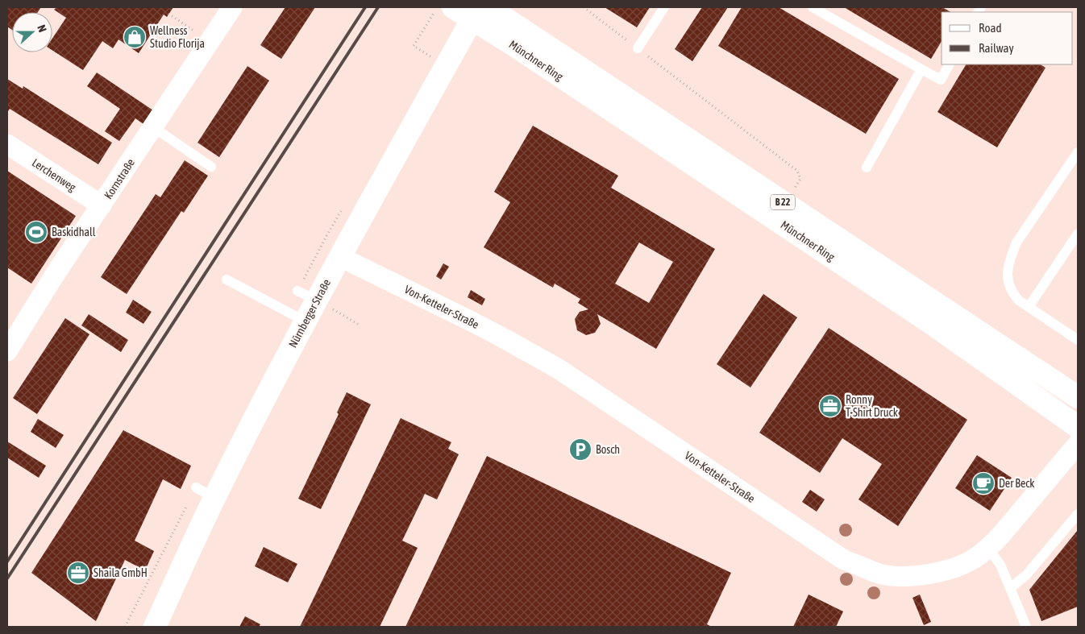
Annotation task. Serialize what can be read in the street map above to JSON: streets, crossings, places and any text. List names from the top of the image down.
{
  "streets": {
    "main road": ["Münchner Ring", "B 22", "Nürnberger Straße"],
    "street": ["Lerchenweg", "Kornstraße", "Von-Ketteler-Straße"]
  },
  "crossings": [
    ["Lerchenweg", "Kornstraße"],
    ["Von-Ketteler-Straße", "Nürnberger Straße"]
  ],
  "places": {
    "shop": ["Wellness Studio Florija"],
    "sports": ["Baskidhall"],
    "office": ["Ronny T-Shirt Druck", "Shaila GmbH"],
    "parking": ["Bosch"],
    "cafe": ["Der Beck"]
  },
  "legend": ["Road", "Railway"],
  "north": "right"
}
